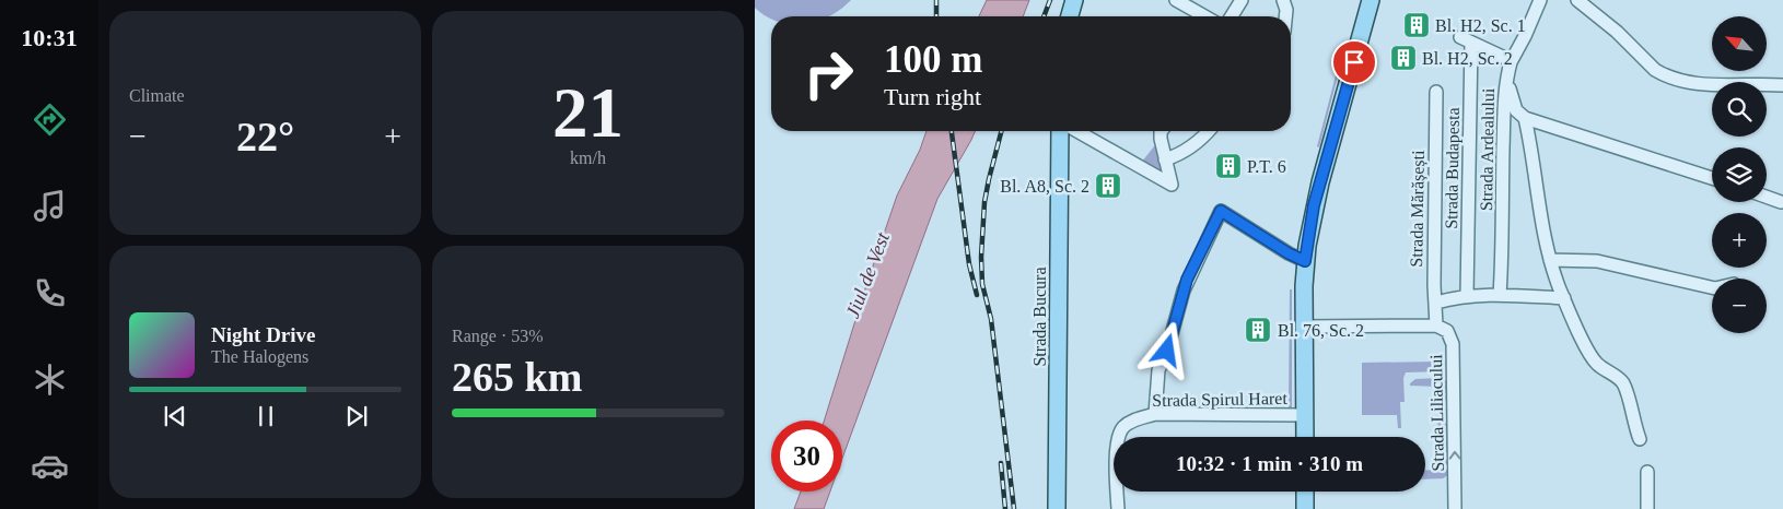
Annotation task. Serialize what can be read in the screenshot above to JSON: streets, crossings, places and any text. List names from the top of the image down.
{
  "streets": {
    "main road": ["Strada Bucura"],
    "street": [
      "Strada Ardealului",
      "Strada Budapesta",
      "Strada Mărășești",
      "Strada Spirul Haret",
      "Strada Liliacului"
    ]
  },
  "crossings": [
    ["Strada Ardealului", "Strada Budapesta"],
    ["Strada Mărășești", "Strada Liliacului"]
  ],
  "one_way": ["Strada Liliacului"],
  "water": ["Jiul de Vest"],
  "places": {
    "building": [
      "Bl. H2, Sc. 1",
      "Bl. H2, Sc. 2",
      "P.T. 6",
      "Bl. A8, Sc. 2",
      "Bl. 76, Sc. 2"
    ]
  },
  "north": "top left",
  "page": {
    "tabs": "10:31",
    "tile": [
      "Climate",
      ["21", "km/h"],
      ["Range · 53%", "265 km"]
    ],
    "map_buttons": ["+", "−"],
    "turn": ["100 m", "Turn right"],
    "heat": ["−", "22°", "+"],
    "song": ["Night Drive", "The Halogens"],
    "limit": "30",
    "trip": "10:32 · 1 min · 310 m"
  }
}
